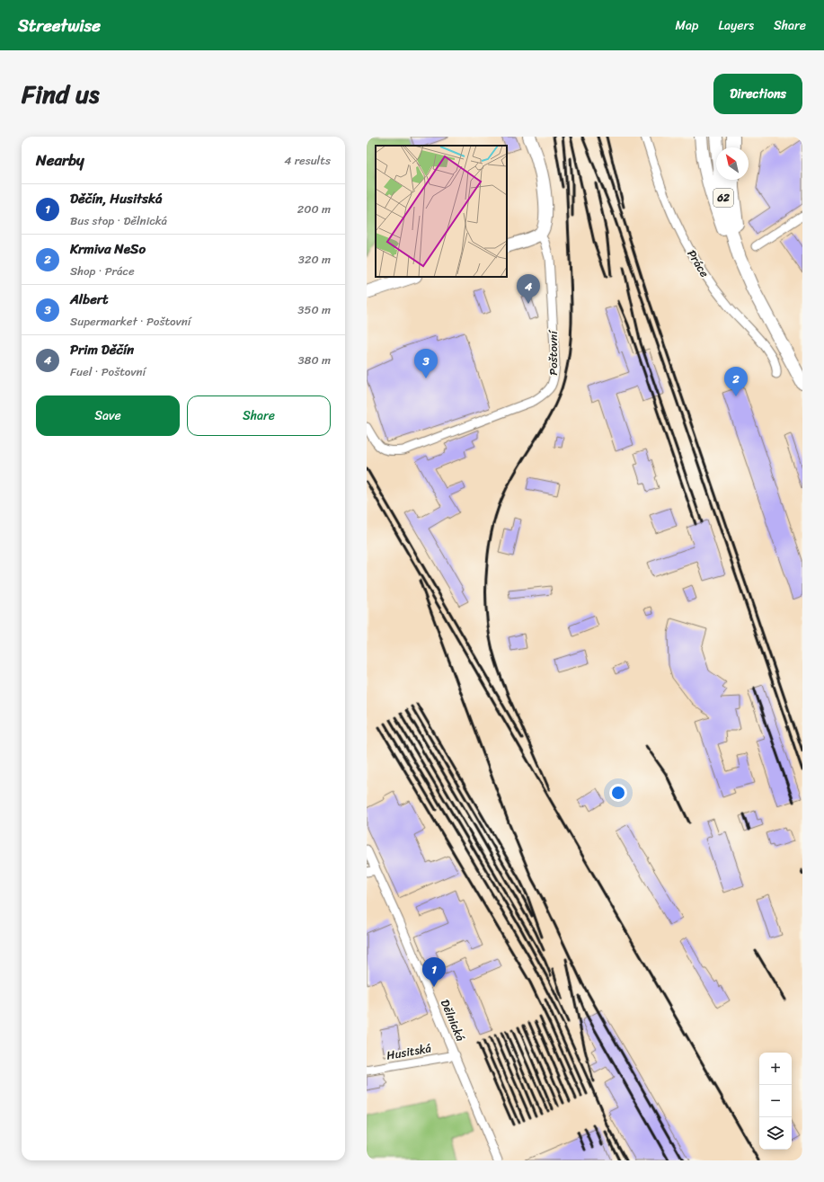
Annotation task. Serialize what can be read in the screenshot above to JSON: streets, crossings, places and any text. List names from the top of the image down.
{
  "streets": {
    "main road": ["62"],
    "street": [
      "Práce",
      "Poštovní",
      "Dělnická",
      "Husitská"
    ]
  },
  "crossings": [
    ["Dělnická", "Husitská"]
  ],
  "north": "top left",
  "page": {
    "header": "Streetwise",
    "nav": ["Map", "Layers", "Share"],
    "title": "Find us",
    "buttons": [
      "Directions",
      ["Save", "Share"]
    ],
    "heading": ["Nearby", "4 results"],
    "list": [
      {
        "mark": "1",
        "name": "Děčín, Husitská",
        "note": "Bus stop · Dělnická",
        "value": "200 m"
      },
      {
        "mark": "2",
        "name": "Krmiva NeSo",
        "note": "Shop · Práce",
        "value": "320 m"
      },
      {
        "mark": "3",
        "name": "Albert",
        "note": "Supermarket · Poštovní",
        "value": "350 m"
      },
      {
        "mark": "4",
        "name": "Prim Děčín",
        "note": "Fuel · Poštovní",
        "value": "380 m"
      }
    ],
    "pins": [
      "4",
      "3",
      "2",
      "1"
    ],
    "map_buttons": ["+", "−"]
  }
}
